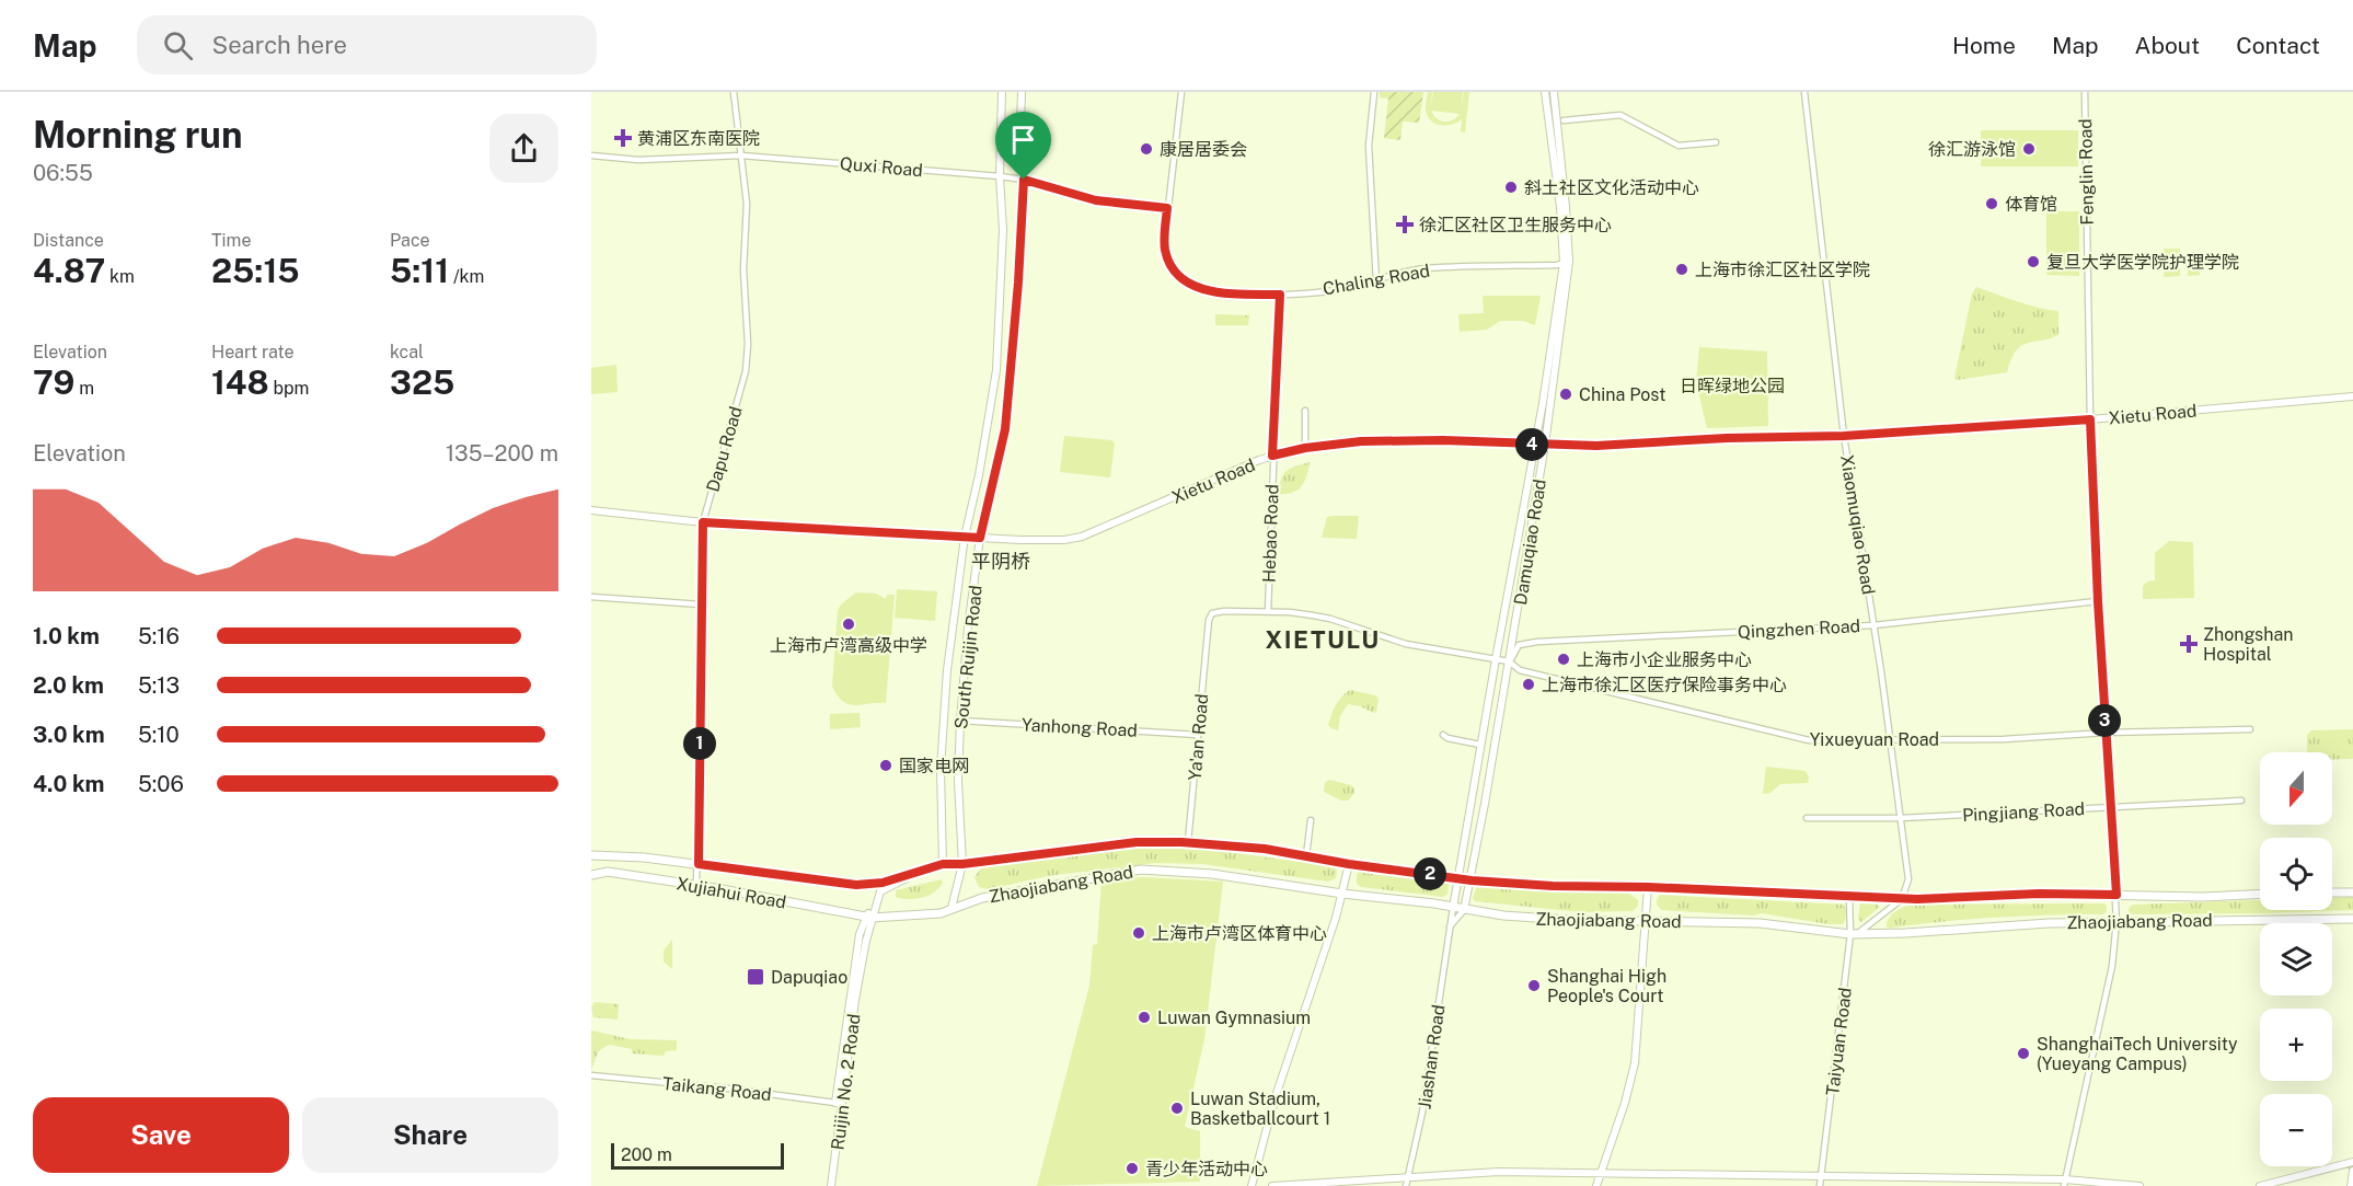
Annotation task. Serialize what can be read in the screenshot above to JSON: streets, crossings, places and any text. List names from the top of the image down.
{
  "streets": {
    "main road": [
      "Xietu Road",
      "Damuqiao Road",
      "South Ruijin Road",
      "Zhaojiabang Road",
      "Xujiahui Road",
      "Ruijin No. 2 Road"
    ],
    "street": [
      "Quxi Road",
      "Fenglin Road",
      "Chaling Road",
      "Dapu Road",
      "Xiaomuqiao Road",
      "Hebao Road",
      "Qingzhen Road",
      "Yanhong Road",
      "Ya'an Road",
      "Yixueyuan Road",
      "Pingjiang Road",
      "Taiyuan Road",
      "Jiashan Road",
      "Taikang Road"
    ]
  },
  "crossings": [
    ["Quxi Road", "Chaling Road"],
    ["Quxi Road", "Dapu Road"],
    ["Quxi Road", "South Ruijin Road"],
    ["Fenglin Road", "Xietu Road"],
    ["Fenglin Road", "Qingzhen Road"],
    ["Fenglin Road", "Yixueyuan Road"],
    ["Fenglin Road", "Pingjiang Road"],
    ["Fenglin Road", "Zhaojiabang Road"],
    ["Chaling Road", "Hebao Road"],
    ["Chaling Road", "Damuqiao Road"],
    ["Xietu Road", "Dapu Road"],
    ["Xietu Road", "Xiaomuqiao Road"],
    ["Xietu Road", "Hebao Road"],
    ["Xietu Road", "Damuqiao Road"],
    ["Xietu Road", "South Ruijin Road"],
    ["Dapu Road", "Xujiahui Road"],
    ["Xiaomuqiao Road", "Qingzhen Road"],
    ["Xiaomuqiao Road", "Yixueyuan Road"],
    ["Xiaomuqiao Road", "Pingjiang Road"],
    ["Xiaomuqiao Road", "Zhaojiabang Road"],
    ["Hebao Road", "Yixueyuan Road"],
    ["Damuqiao Road", "Qingzhen Road"],
    ["Damuqiao Road", "Yixueyuan Road"],
    ["Damuqiao Road", "Zhaojiabang Road"],
    ["Damuqiao Road", "Jiashan Road"],
    ["Qingzhen Road", "Yixueyuan Road"],
    ["South Ruijin Road", "Yanhong Road"],
    ["South Ruijin Road", "Zhaojiabang Road"],
    ["Yanhong Road", "Ya'an Road"],
    ["Ya'an Road", "Yixueyuan Road"],
    ["Ya'an Road", "Zhaojiabang Road"],
    ["Zhaojiabang Road", "Xujiahui Road"],
    ["Zhaojiabang Road", "Taiyuan Road"],
    ["Zhaojiabang Road", "Jiashan Road"],
    ["Zhaojiabang Road", "Ruijin No. 2 Road"],
    ["Xujiahui Road", "Ruijin No. 2 Road"],
    ["Ruijin No. 2 Road", "Taikang Road"]
  ],
  "districts": ["平阴桥", "XIETULU"],
  "parks": ["日晖绿地公园"],
  "places": {
    "health": ["黄浦区东南医院", "徐汇区社区卫生服务中心", "Zhongshan Hospital"],
    "other": [
      "康居居委会",
      "徐汇游泳馆",
      "斜土社区文化活动中心",
      "体育馆",
      "复旦大学医学院护理学院",
      "上海市徐汇区社区学院",
      "China Post",
      "上海市卢湾高级中学",
      "上海市小企业服务中心",
      "上海市徐汇区医疗保险事务中心",
      "国家电网",
      "上海市卢湾区体育中心",
      "Shanghai High People's Court",
      "Luwan Gymnasium",
      "ShanghaiTech University (Yueyang Campus)",
      "Luwan Stadium, Basketballcourt 1",
      "青少年活动中心"
    ],
    "transit": ["Dapuqiao"]
  },
  "scale_bar": "200 m",
  "north": "bottom",
  "page": {
    "header": "Map",
    "search": "Search here",
    "nav": [
      "Home",
      "Map",
      "About",
      "Contact"
    ],
    "heading": ["Morning run", "06:55"],
    "stats": [
      ["Distance", "4.87 km"],
      ["Time", "25:15"],
      ["Pace", "5:11 /km"],
      ["Elevation", "79 m"],
      ["Heart rate", "148 bpm"],
      ["kcal", "325"]
    ],
    "chart": ["Elevation", "135–200 m"],
    "pins": [
      "4",
      "3",
      "1",
      "2"
    ],
    "list": [
      {
        "name": "1.0 km",
        "note": "5:16"
      },
      {
        "name": "2.0 km",
        "note": "5:13"
      },
      {
        "name": "3.0 km",
        "note": "5:10"
      },
      {
        "name": "4.0 km",
        "note": "5:06"
      }
    ],
    "map_buttons": ["+", "−"],
    "buttons": ["Save", "Share"],
    "scale": "200 m"
  }
}
